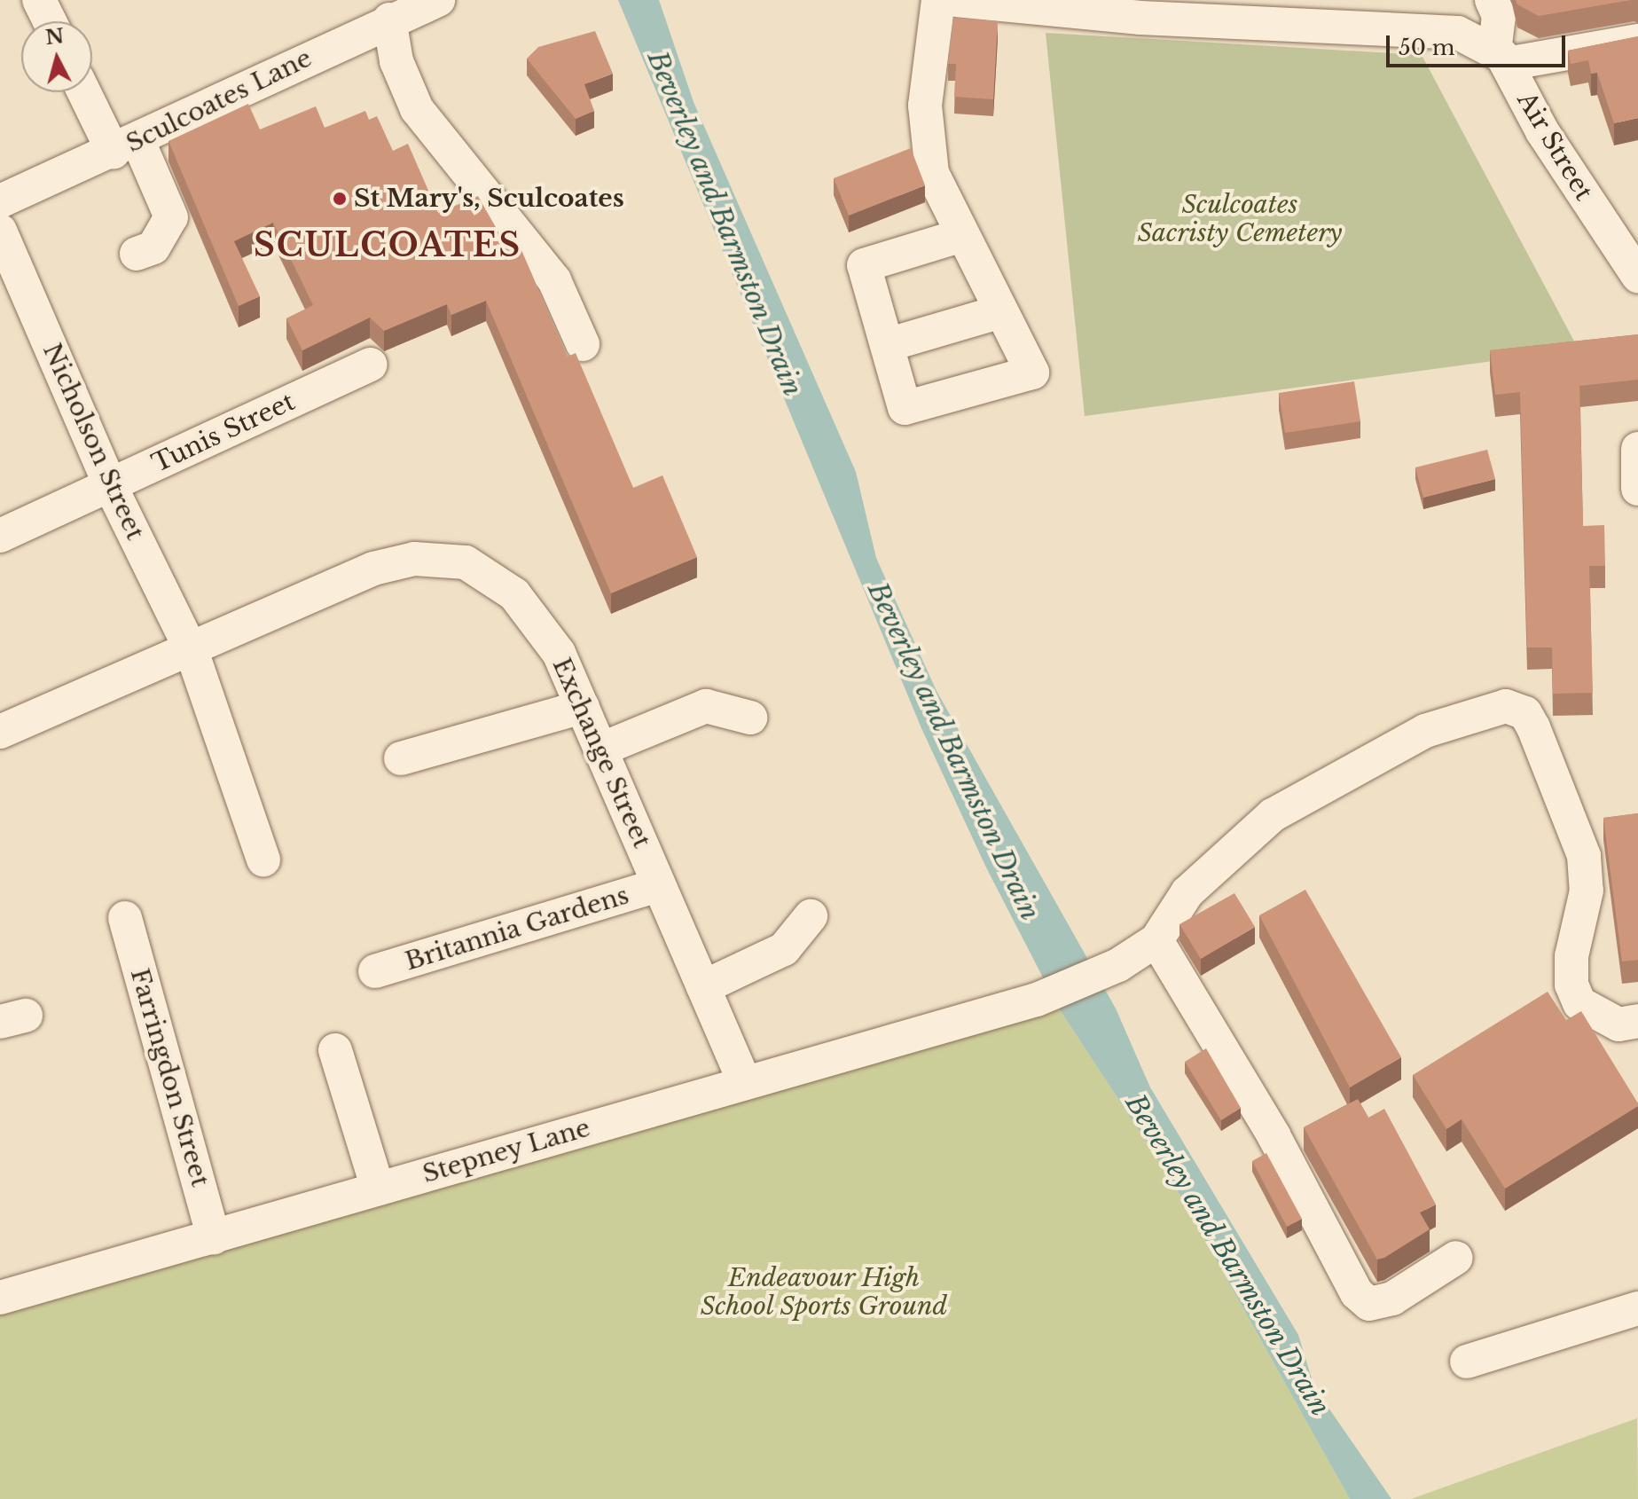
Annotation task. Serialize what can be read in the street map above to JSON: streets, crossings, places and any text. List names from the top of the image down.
{
  "streets": {
    "street": [
      "Sculcoates Lane",
      "Air Street",
      "Tunis Street",
      "Nicholson Street",
      "Exchange Street",
      "Britannia Gardens",
      "Farringdon Street",
      "Stepney Lane"
    ]
  },
  "crossings": [
    ["Tunis Street", "Nicholson Street"],
    ["Nicholson Street", "Exchange Street"],
    ["Exchange Street", "Britannia Gardens"],
    ["Exchange Street", "Stepney Lane"],
    ["Farringdon Street", "Stepney Lane"]
  ],
  "districts": ["SCULCOATES"],
  "water": ["Beverley and Barmston Drain"],
  "parks": ["Sculcoates Sacristy Cemetery", "Endeavour High School Sports Ground"],
  "places": ["St Mary's, Sculcoates"],
  "scale_bar": "50 m",
  "north": "top"
}
